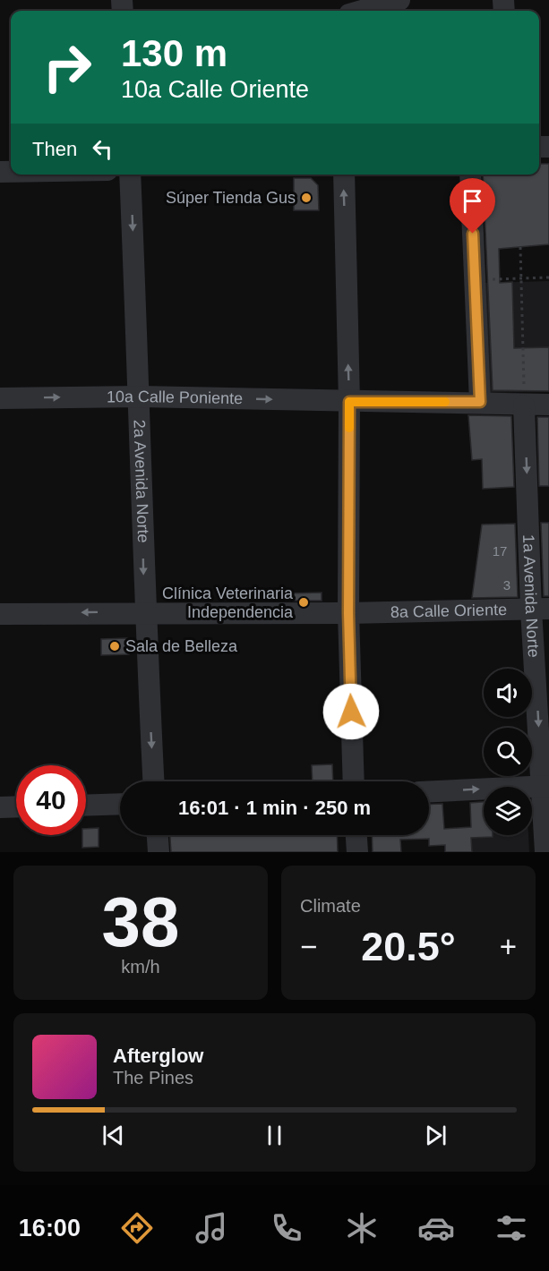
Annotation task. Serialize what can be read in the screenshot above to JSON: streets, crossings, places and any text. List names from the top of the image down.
{
  "streets": {
    "street": [
      "10a Calle Poniente",
      "2a Avenida Norte",
      "1a Avenida Norte",
      "8a Calle Oriente"
    ]
  },
  "crossings": [
    ["10a Calle Poniente", "2a Avenida Norte"],
    ["10a Calle Poniente", "1a Avenida Norte"],
    ["2a Avenida Norte", "8a Calle Oriente"],
    ["1a Avenida Norte", "8a Calle Oriente"]
  ],
  "one_way": ["10a Calle Poniente", "2a Avenida Norte"],
  "places": ["Súper Tienda Gus", "Clínica Veterinaria Independencia", "Sala de Belleza"],
  "house_numbers": ["17", "3"],
  "page": {
    "turn": ["130 m", "10a Calle Oriente"],
    "then": "Then",
    "limit": "40",
    "trip": "16:01 · 1 min · 250 m",
    "tile": [
      ["38", "km/h"],
      "Climate"
    ],
    "heat": ["−", "20.5°", "+"],
    "song": ["Afterglow", "The Pines"],
    "tabs": "16:00"
  }
}
